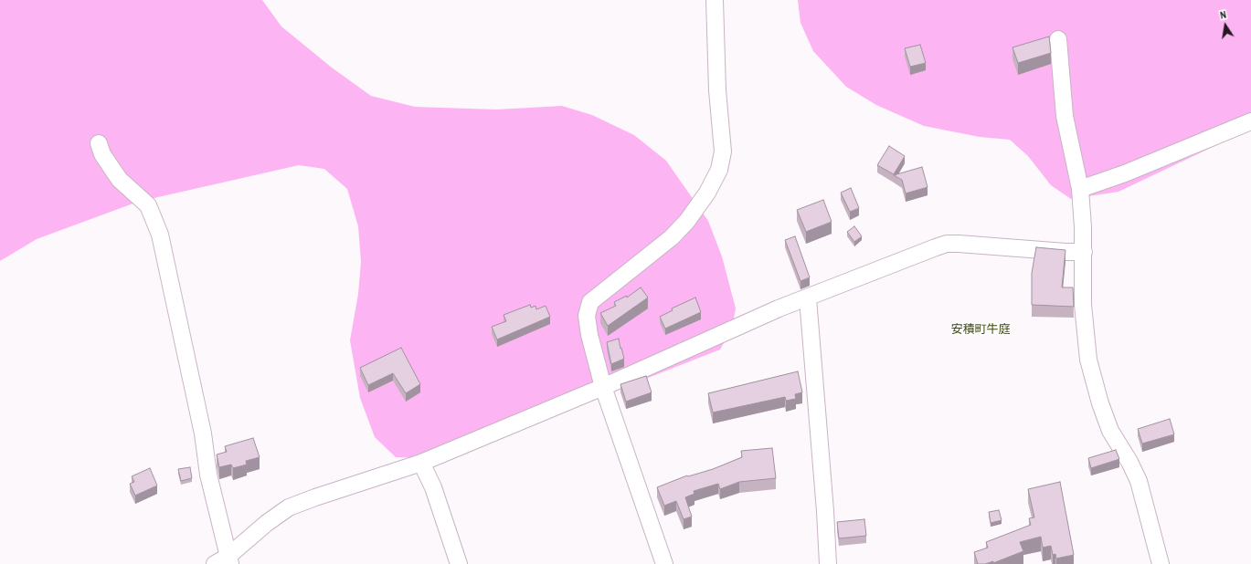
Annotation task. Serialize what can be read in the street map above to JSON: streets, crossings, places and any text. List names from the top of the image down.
{
  "districts": ["安積町牛庭"],
  "north": "top"
}
